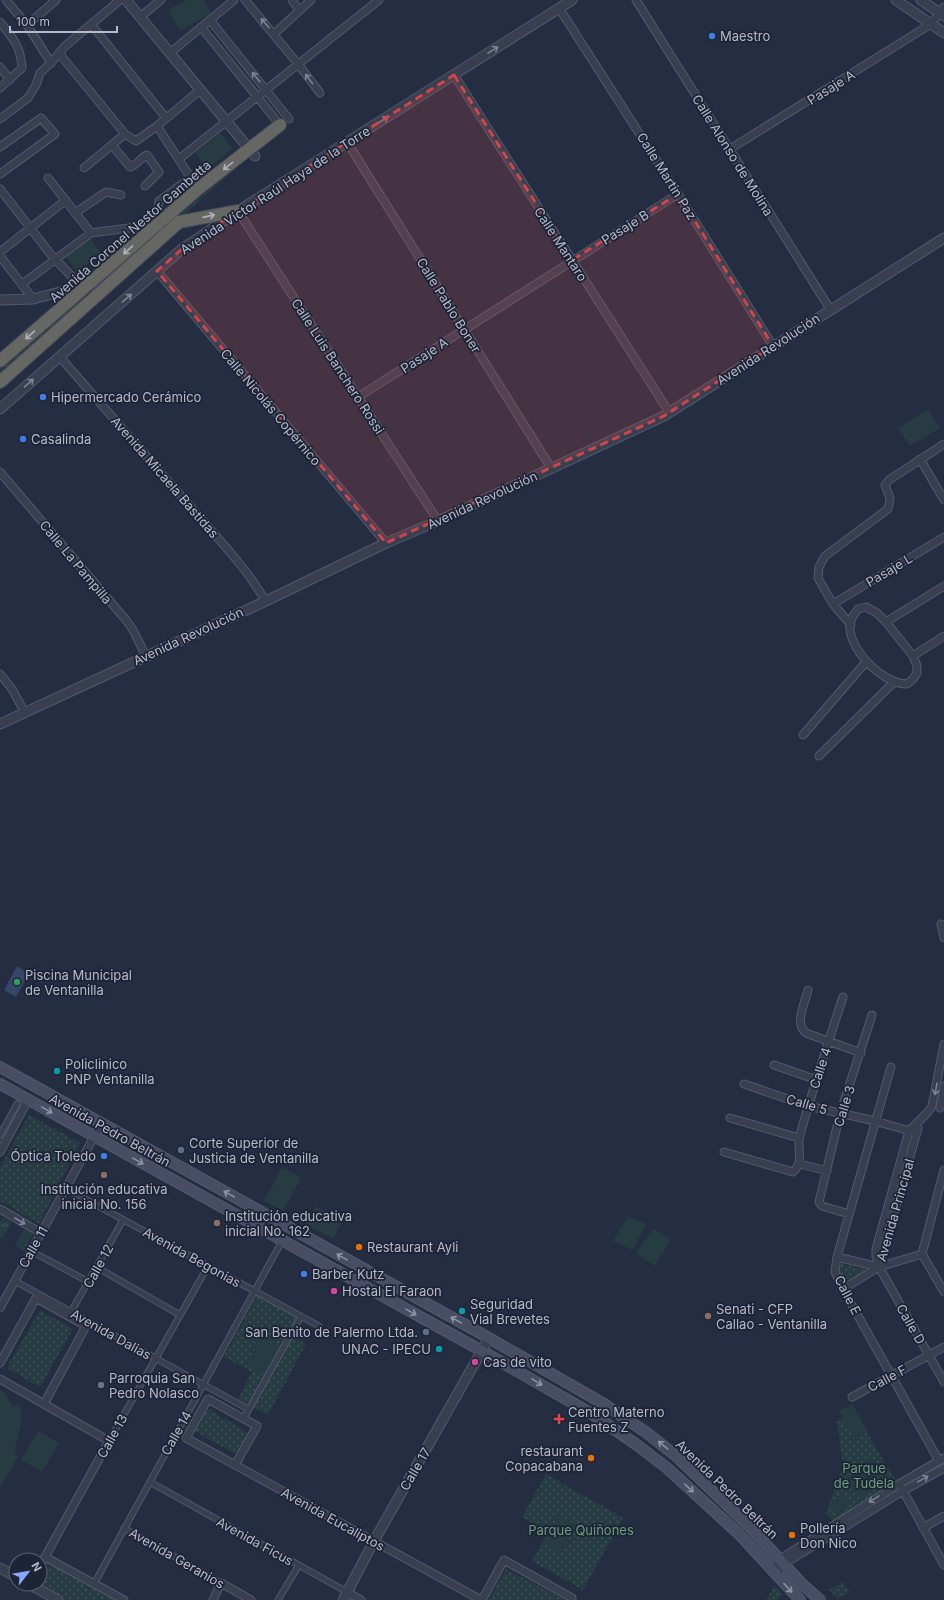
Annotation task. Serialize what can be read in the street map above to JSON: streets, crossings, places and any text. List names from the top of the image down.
{
  "streets": {
    "highway": ["Avenida Coronel Nestor Gambetta"],
    "main road": ["Avenida Pedro Beltrán"],
    "street": [
      "Pasaje A",
      "Calle Alonso de Molina",
      "Calle Martin Paz",
      "Avenida Víctor Raúl Haya de la Torre",
      "Pasaje B",
      "Calle Mantaro",
      "Calle Pablo Boner",
      "Avenida Revolución",
      "Calle Luis Banchero Rossi",
      "Calle Nicolás Copérnico",
      "Avenida Micaela Bastidas",
      "Calle La Pampilla",
      "Pasaje L",
      "Calle 4",
      "Calle 5",
      "Calle 3",
      "Avenida Principal",
      "Calle 11",
      "Avenida Begonias",
      "Calle 12",
      "Calle E",
      "Calle D",
      "Avenida Dalias",
      "Calle F",
      "Calle 14",
      "Calle 13",
      "Calle 17",
      "Avenida Eucaliptos",
      "Avenida Ficus",
      "Avenida Geranios"
    ]
  },
  "crossings": [
    ["Pasaje A", "Calle Alonso de Molina"],
    ["Pasaje A", "Pasaje B"],
    ["Pasaje A", "Calle Mantaro"],
    ["Pasaje A", "Calle Pablo Boner"],
    ["Pasaje A", "Calle Luis Banchero Rossi"],
    ["Calle Alonso de Molina", "Avenida Revolución"],
    ["Calle Martin Paz", "Avenida Víctor Raúl Haya de la Torre"],
    ["Calle Martin Paz", "Pasaje B"],
    ["Calle Martin Paz", "Avenida Revolución"],
    ["Avenida Víctor Raúl Haya de la Torre", "Avenida Coronel Nestor Gambetta"],
    ["Avenida Víctor Raúl Haya de la Torre", "Calle Mantaro"],
    ["Avenida Víctor Raúl Haya de la Torre", "Calle Pablo Boner"],
    ["Avenida Víctor Raúl Haya de la Torre", "Calle Luis Banchero Rossi"],
    ["Avenida Víctor Raúl Haya de la Torre", "Calle Nicolás Copérnico"],
    ["Avenida Víctor Raúl Haya de la Torre", "Avenida Micaela Bastidas"],
    ["Pasaje B", "Calle Mantaro"],
    ["Avenida Coronel Nestor Gambetta", "Calle Luis Banchero Rossi"],
    ["Calle Mantaro", "Avenida Revolución"],
    ["Calle Pablo Boner", "Avenida Revolución"],
    ["Avenida Revolución", "Calle Luis Banchero Rossi"],
    ["Avenida Revolución", "Calle Nicolás Copérnico"],
    ["Avenida Revolución", "Avenida Micaela Bastidas"],
    ["Avenida Revolución", "Calle La Pampilla"],
    ["Calle 4", "Calle 5"],
    ["Calle 5", "Calle 3"],
    ["Calle 5", "Avenida Principal"],
    ["Calle 5", "Calle E"],
    ["Calle 3", "Calle E"],
    ["Avenida Pedro Beltrán", "Calle 11"],
    ["Avenida Pedro Beltrán", "Calle 14"],
    ["Avenida Pedro Beltrán", "Calle 17"],
    ["Avenida Principal", "Calle D"],
    ["Calle 11", "Avenida Begonias"],
    ["Calle 11", "Avenida Dalias"],
    ["Avenida Begonias", "Calle 12"],
    ["Avenida Begonias", "Calle 14"],
    ["Avenida Begonias", "Calle 13"],
    ["Calle 12", "Avenida Dalias"],
    ["Calle E", "Calle F"],
    ["Calle D", "Calle F"],
    ["Avenida Dalias", "Calle 14"],
    ["Avenida Dalias", "Calle 13"],
    ["Calle 14", "Avenida Eucaliptos"],
    ["Calle 14", "Avenida Ficus"],
    ["Calle 14", "Avenida Geranios"],
    ["Calle 17", "Avenida Eucaliptos"],
    ["Calle 17", "Avenida Ficus"]
  ],
  "one_way": ["Avenida Víctor Raúl Haya de la Torre"],
  "parks": ["Parque de Tudela", "Parque Quiñones"],
  "places": {
    "other": [
      "Maestro",
      "Hipermercado Cerámico",
      "Casalinda",
      "Piscina Municipal de Ventanilla",
      "Policlinico PNP Ventanilla",
      "Corte Superior de Justicia de Ventanilla",
      "Óptica Toledo",
      "Institución educativa inicial No. 156",
      "Institución educativa inicial No. 162",
      "Restaurant Ayli",
      "Barber Kutz",
      "Hostal El Faraon",
      "Seguridad Vial Brevetes",
      "Senati - CFP Callao - Ventanilla",
      "San Benito de Palermo Ltda.",
      "UNAC - IPECU",
      "Cas de vito",
      "Parroquia San Pedro Nolasco",
      "restaurant Copacabana",
      "Pollería Don Nico"
    ],
    "health": ["Centro Materno Fuentes Z"]
  },
  "scale_bar": "100 m",
  "north": "top right"
}
